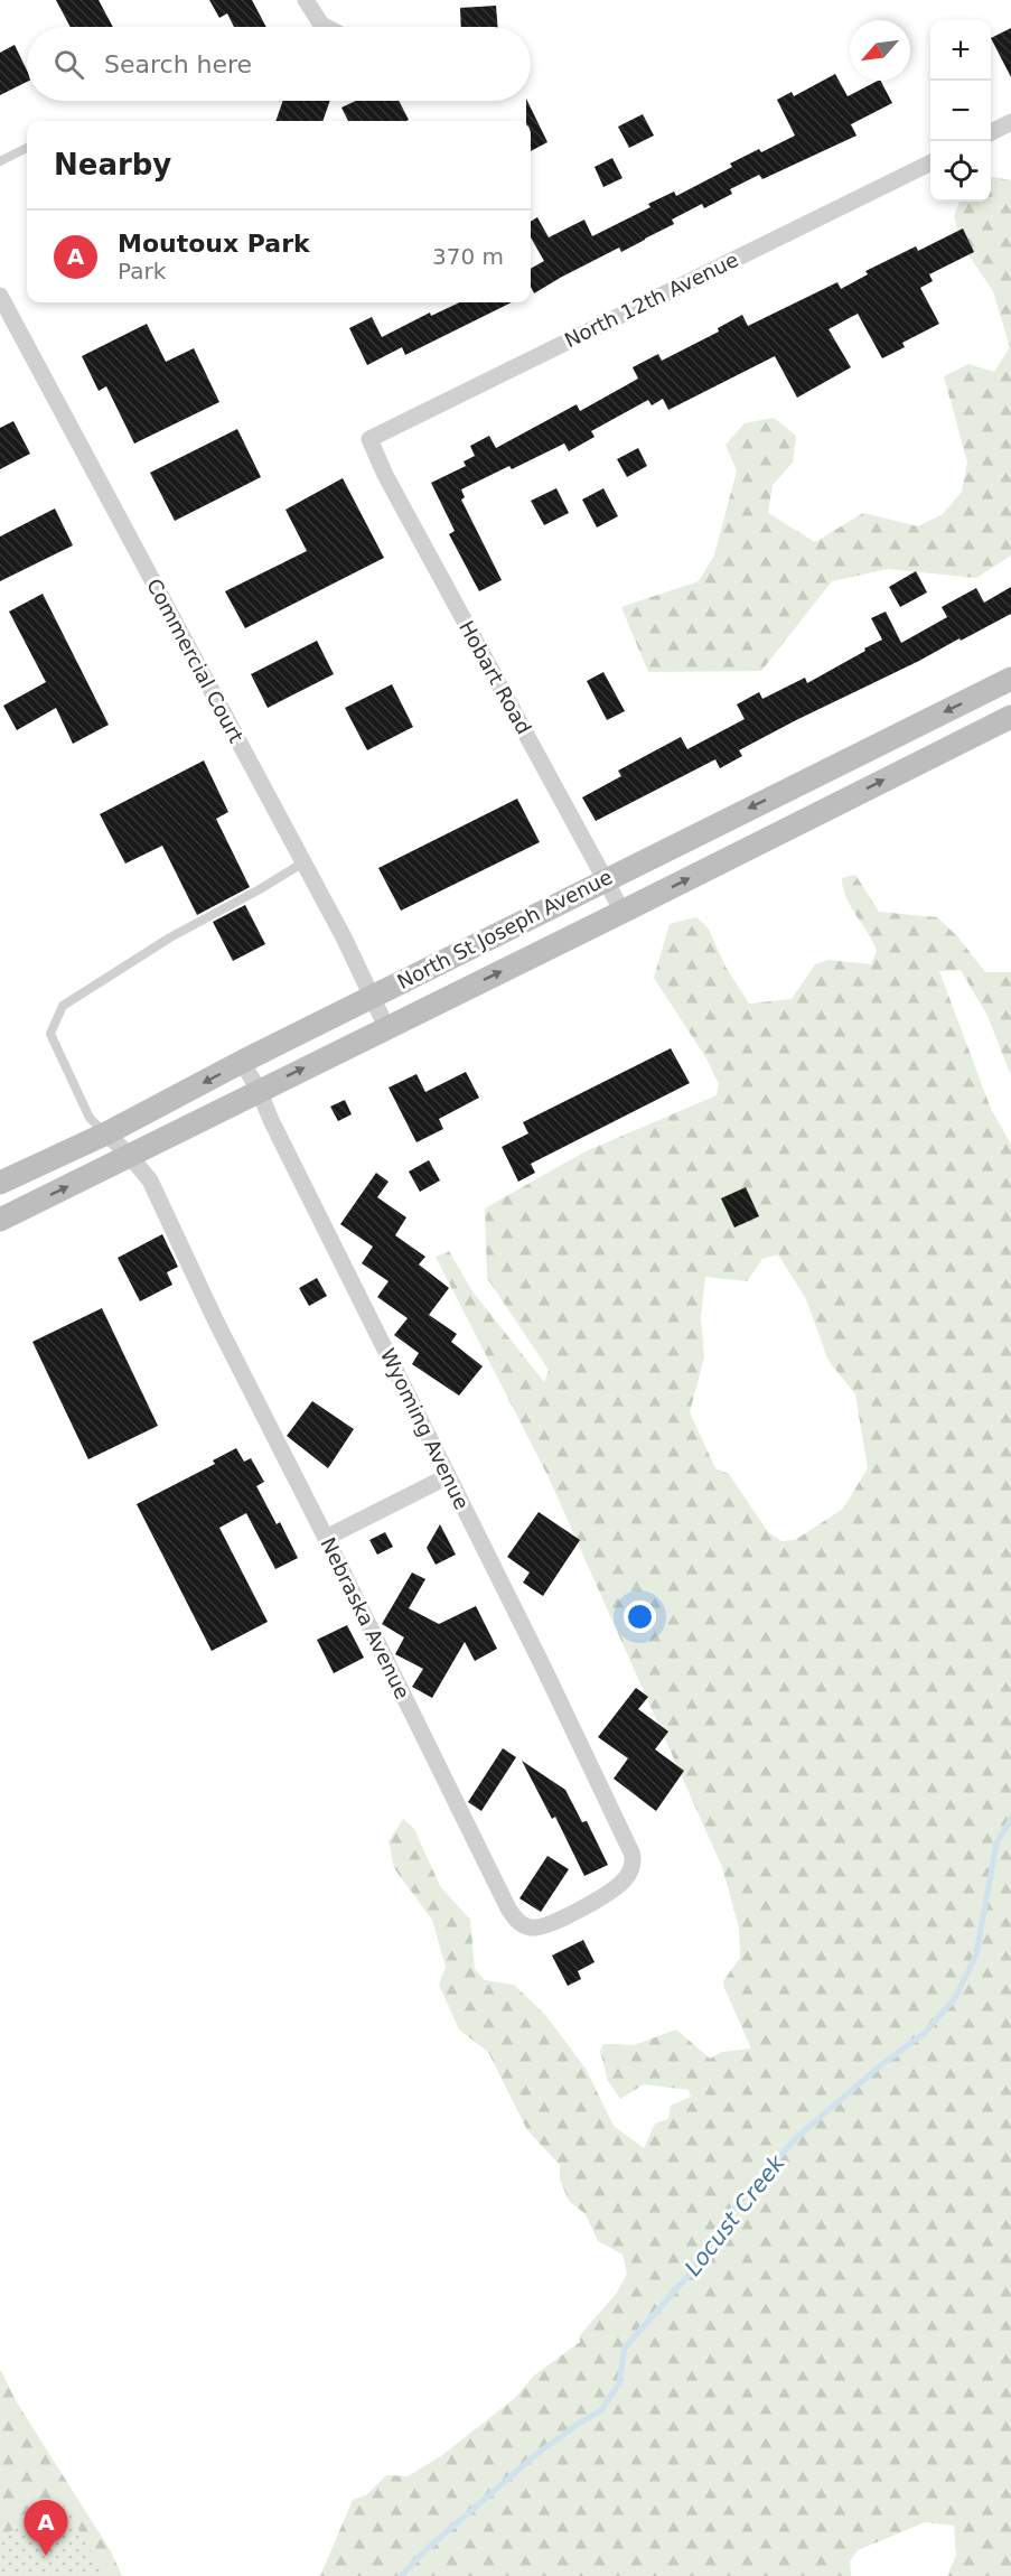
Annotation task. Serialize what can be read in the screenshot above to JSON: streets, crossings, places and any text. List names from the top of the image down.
{
  "streets": {
    "main road": ["North St Joseph Avenue"],
    "street": [
      "North 12th Avenue",
      "Commercial Court",
      "Hobart Road",
      "Wyoming Avenue",
      "Nebraska Avenue"
    ]
  },
  "crossings": [
    ["North 12th Avenue", "Hobart Road"],
    ["Commercial Court", "North St Joseph Avenue"],
    ["Hobart Road", "North St Joseph Avenue"],
    ["North St Joseph Avenue", "Wyoming Avenue"],
    ["North St Joseph Avenue", "Nebraska Avenue"],
    ["Wyoming Avenue", "Nebraska Avenue"]
  ],
  "water": ["Locust Creek"],
  "north": "bottom left",
  "page": {
    "map_buttons": ["+", "−"],
    "search": "Search here",
    "heading": "Nearby",
    "list": [
      {
        "mark": "A",
        "name": "Moutoux Park",
        "note": "Park",
        "value": "370 m"
      }
    ],
    "pins": "A"
  }
}
